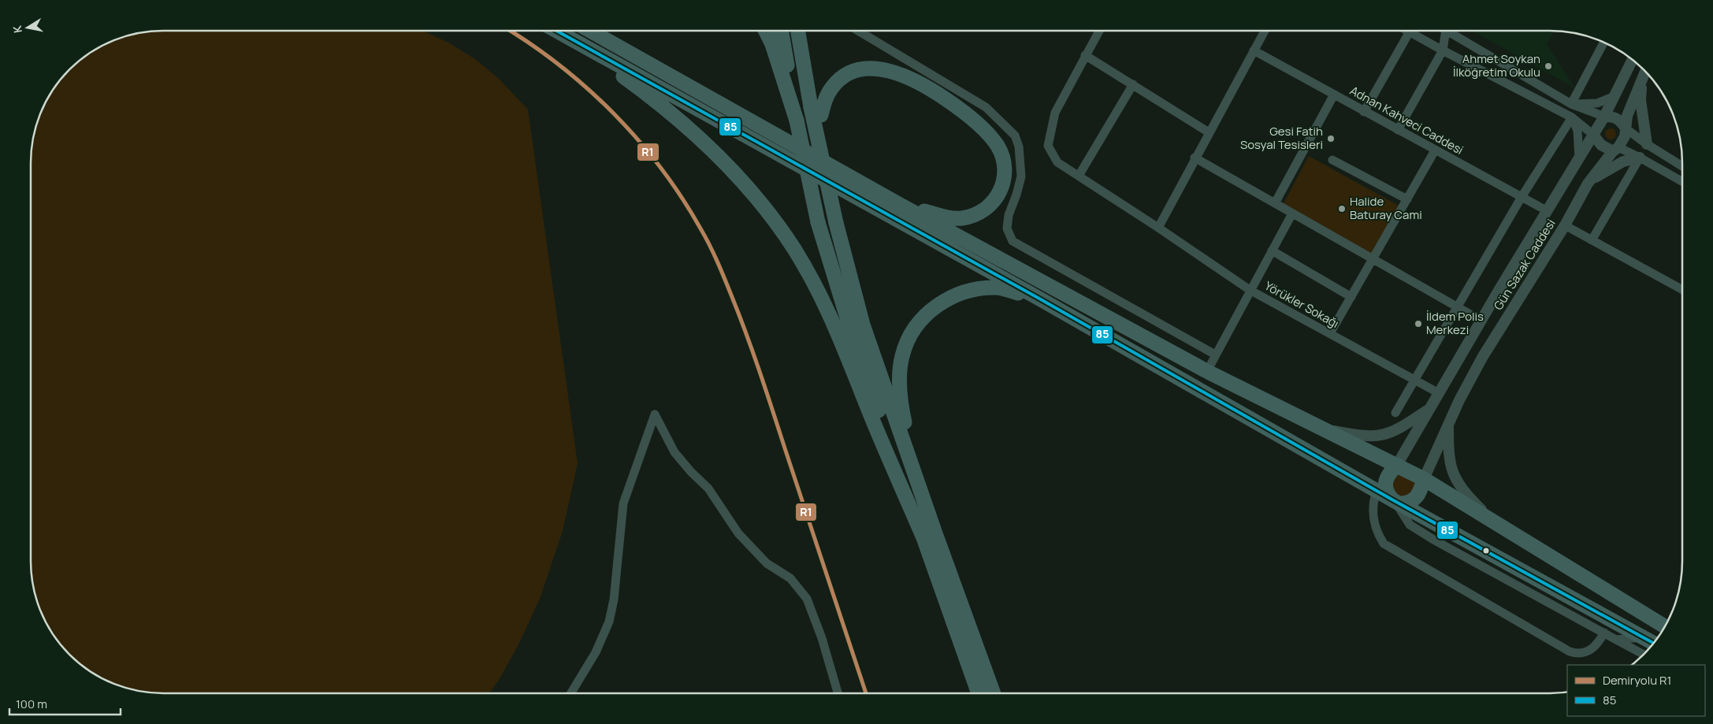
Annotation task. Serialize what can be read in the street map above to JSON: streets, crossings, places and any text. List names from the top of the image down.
{
  "streets": {
    "street": ["Adnan Kahveci Caddesi", "Gün Sazak Caddesi", "Yörükler Sokağı"]
  },
  "crossings": [
    ["Adnan Kahveci Caddesi", "Gün Sazak Caddesi"],
    ["Gün Sazak Caddesi", "Yörükler Sokağı"]
  ],
  "places": [
    "Ahmet Soykan İlköğretim Okulu",
    "Gesi Fatih Sosyal Tesisleri",
    "Halide Baturay Cami",
    "İldem Polis Merkezi"
  ],
  "lines": ["rail line R1", "transit line 85"],
  "legend": ["Demiryolu R1", "85"],
  "scale_bar": "100 m",
  "north": "left"
}
